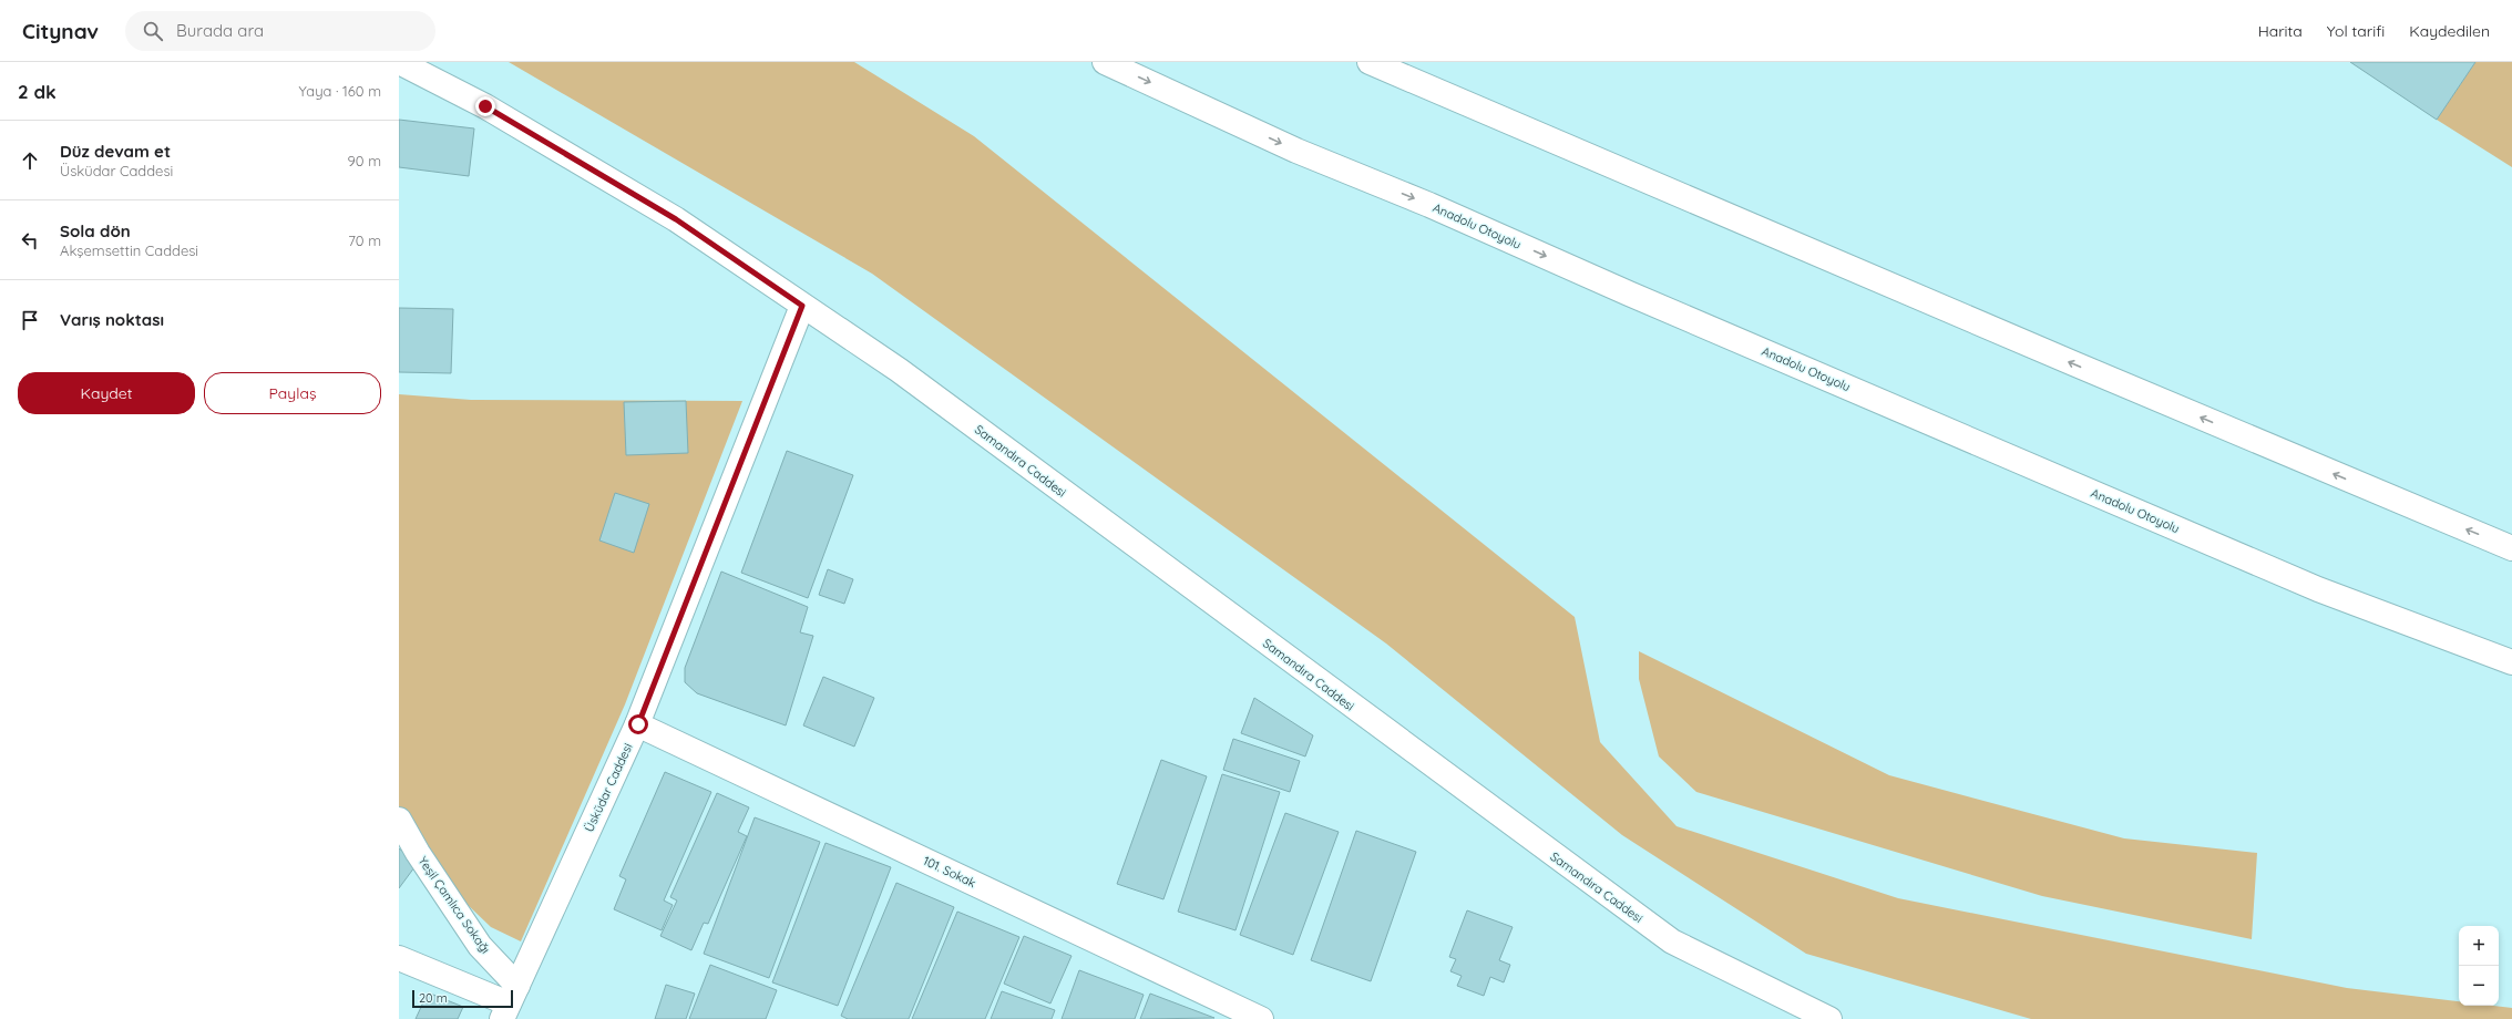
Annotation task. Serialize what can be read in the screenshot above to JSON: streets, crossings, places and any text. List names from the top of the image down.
{
  "streets": {
    "main road": [
      "Anadolu Otoyolu",
      "Samandıra Caddesi",
      "Üsküdar Caddesi",
      "101. Sokak",
      "Yeşil Çamlıca Sokağı"
    ]
  },
  "crossings": [
    ["Samandıra Caddesi", "Üsküdar Caddesi"],
    ["Üsküdar Caddesi", "101. Sokak"],
    ["Üsküdar Caddesi", "Yeşil Çamlıca Sokağı"]
  ],
  "scale_bar": "20 m",
  "page": {
    "header": "Citynav",
    "search": "Burada ara",
    "nav": ["Harita", "Yol tarifi", "Kaydedilen"],
    "heading": ["2 dk", "Yaya · 160 m"],
    "list": [
      ["Düz devam et", "Üsküdar Caddesi", "90 m"],
      ["Sola dön", "Akşemsettin Caddesi", "70 m"],
      "Varış noktası"
    ],
    "buttons": ["Kaydet", "Paylaş"],
    "map_buttons": ["+", "−"],
    "scale": "20 m"
  }
}
